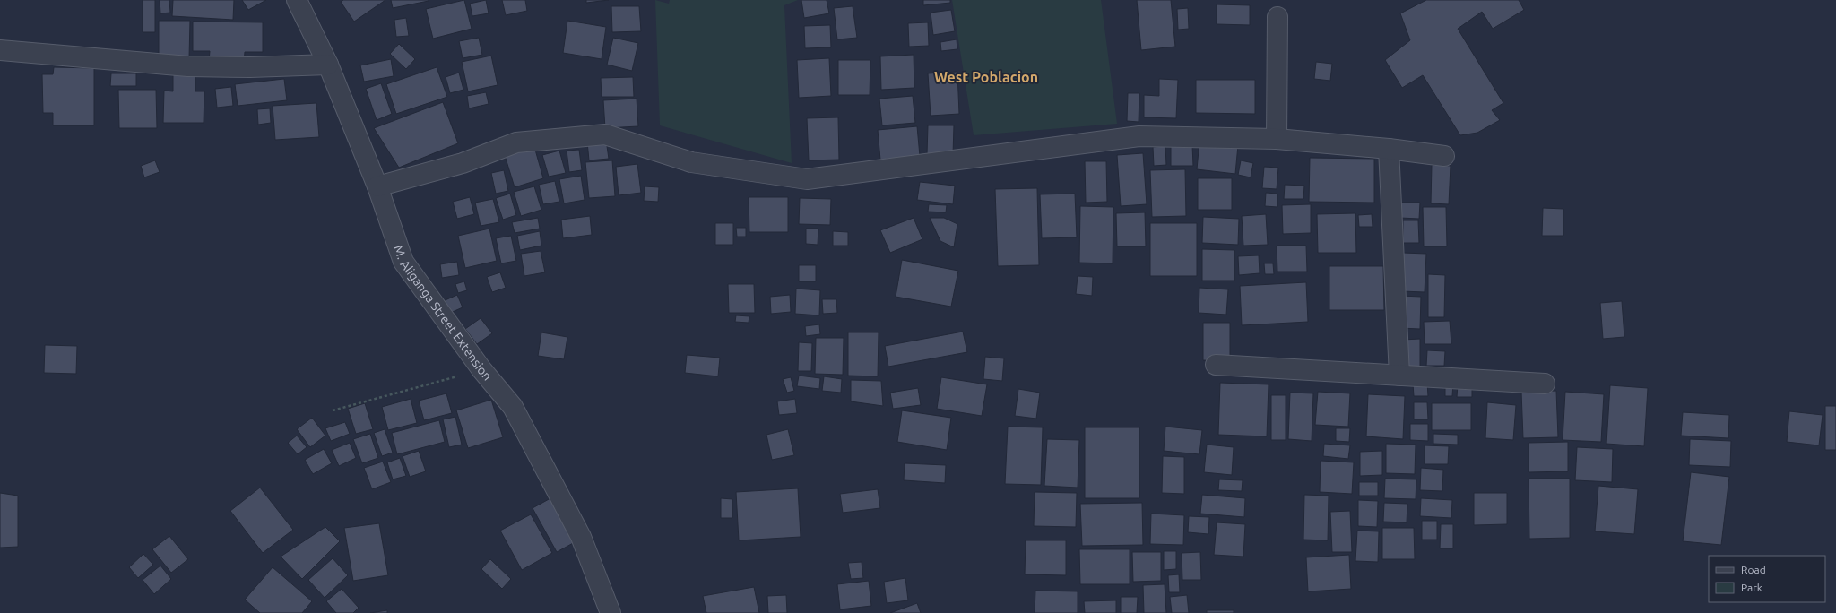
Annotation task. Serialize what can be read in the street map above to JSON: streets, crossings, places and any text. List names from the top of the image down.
{
  "streets": {
    "street": ["M. Aliganga Street Extension"]
  },
  "districts": ["West Poblacion"],
  "legend": ["Road", "Park"]
}
